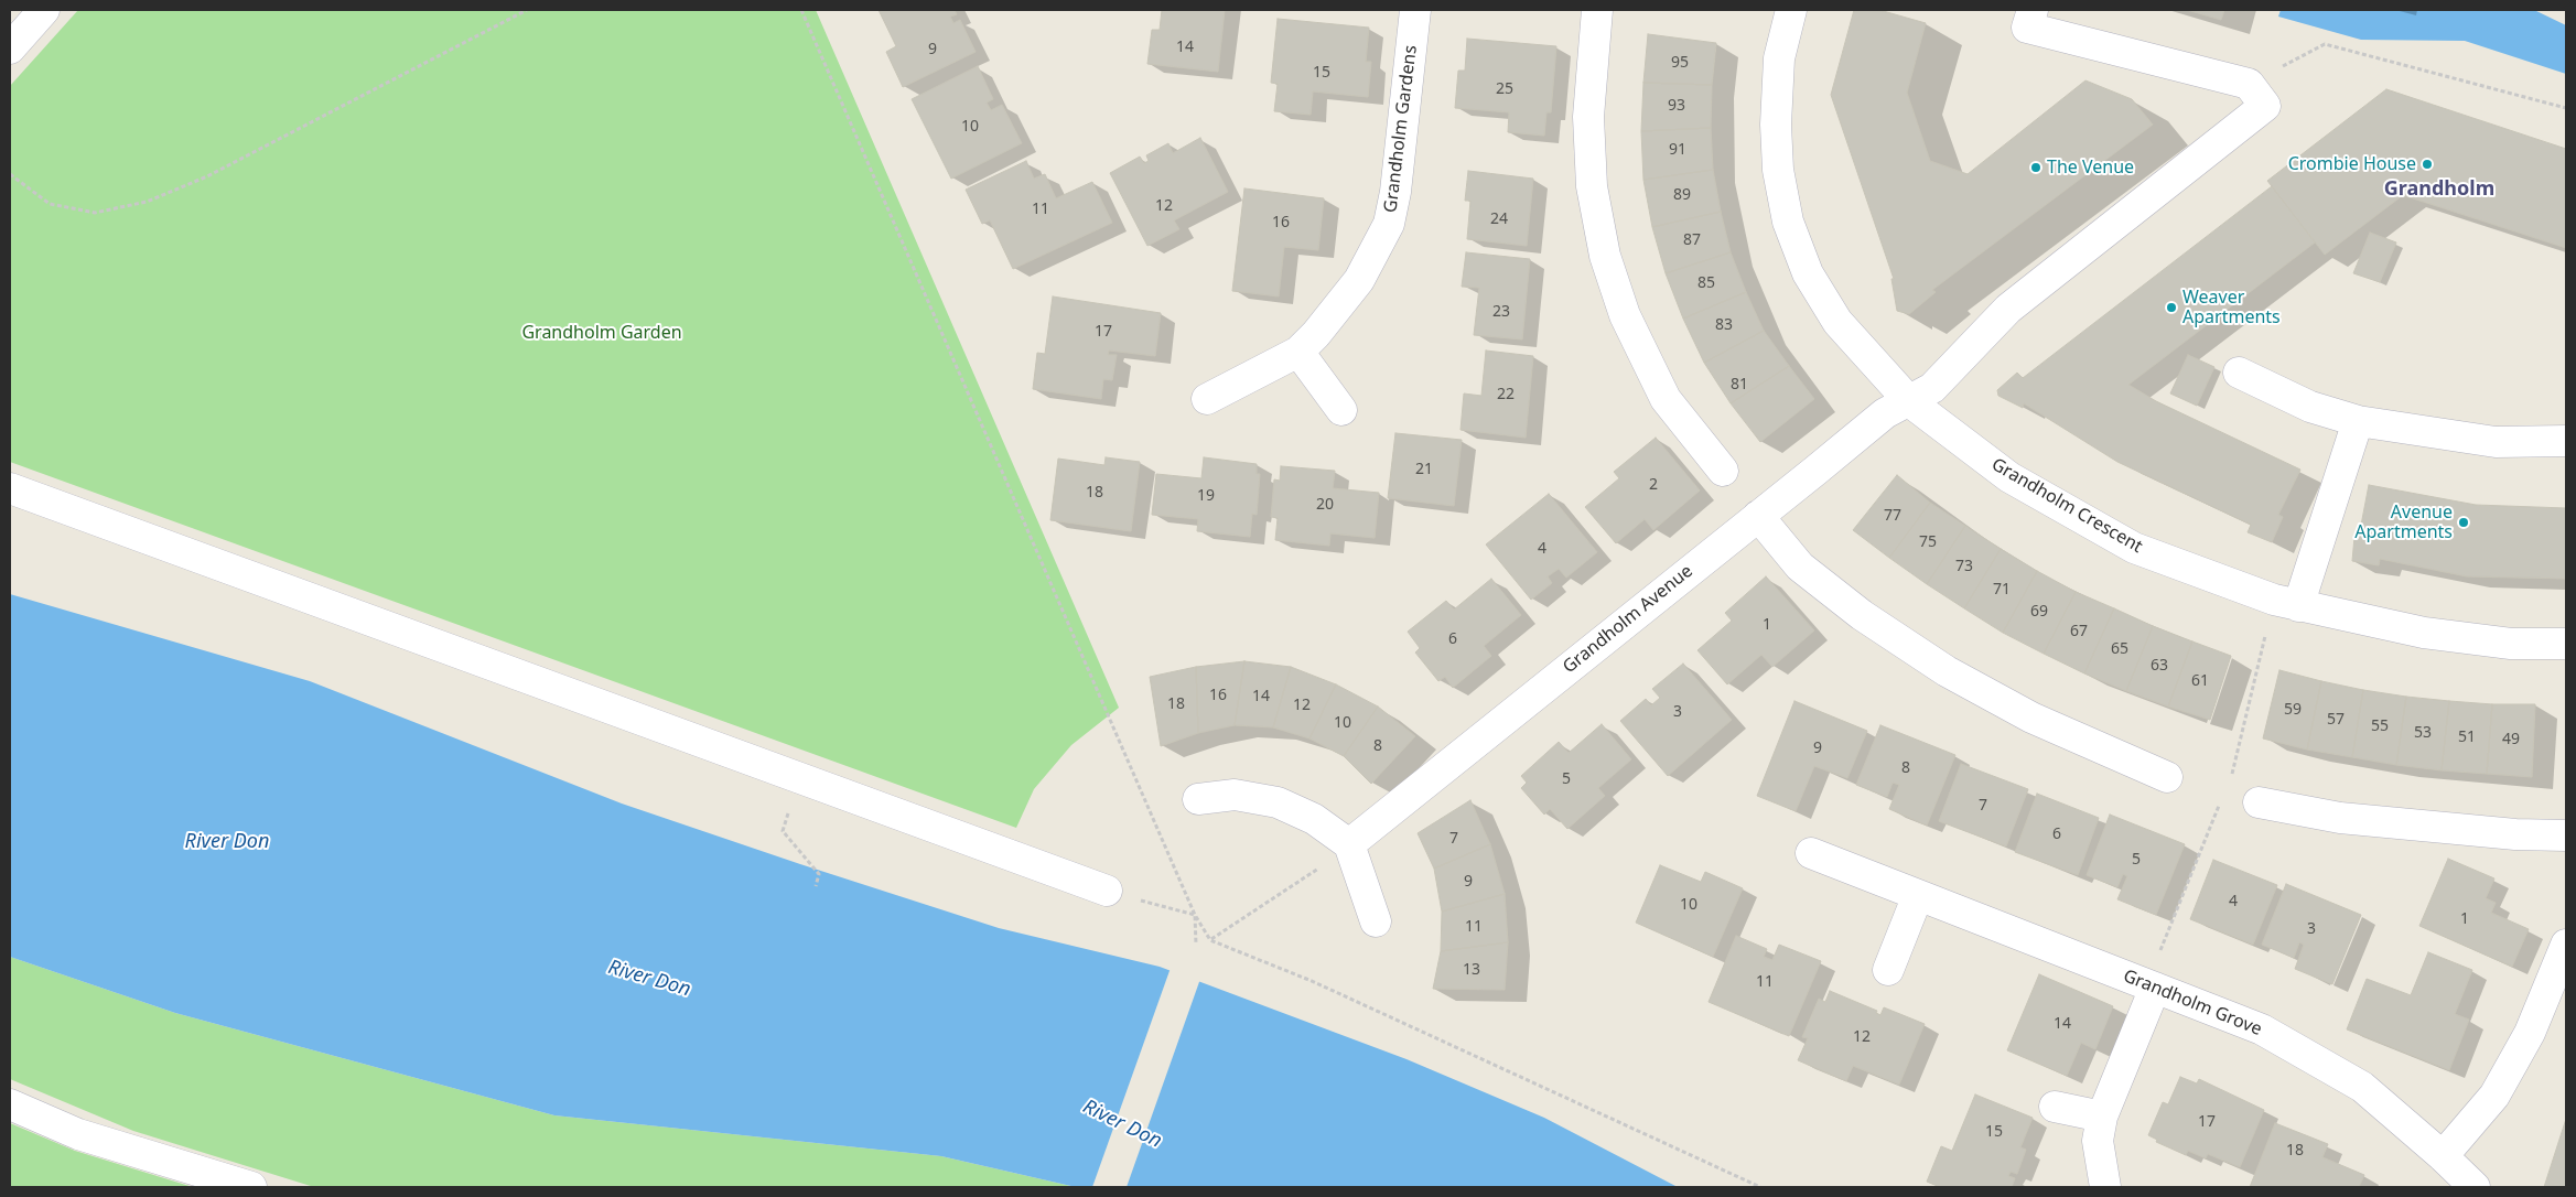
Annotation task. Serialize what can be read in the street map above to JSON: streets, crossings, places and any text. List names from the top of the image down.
{
  "streets": {
    "street": [
      "Grandholm Gardens",
      "Grandholm Crescent",
      "Grandholm Avenue",
      "Grandholm Grove"
    ]
  },
  "crossings": [
    ["Grandholm Crescent", "Grandholm Avenue"]
  ],
  "districts": ["Grandholm"],
  "water": ["River Don"],
  "parks": ["Grandholm Garden"],
  "places": [
    "Crombie House",
    "The Venue",
    "Weaver Apartments",
    "Avenue Apartments"
  ],
  "house_numbers": [
    "14",
    "9",
    "95",
    "15",
    "25",
    "93",
    "10",
    "91",
    "89",
    "12",
    "11",
    "24",
    "16",
    "87",
    "85",
    "23",
    "83",
    "17",
    "81",
    "22",
    "21",
    "2",
    "18",
    "19",
    "20",
    "77",
    "75",
    "4",
    "73",
    "71",
    "69",
    "1",
    "67",
    "6",
    "65",
    "63",
    "61",
    "16",
    "14",
    "18",
    "12",
    "59",
    "3",
    "57",
    "10",
    "55",
    "53",
    "51",
    "49",
    "8",
    "9",
    "8",
    "5",
    "7",
    "6",
    "7",
    "5",
    "9",
    "4",
    "10",
    "1",
    "11",
    "3",
    "13",
    "11",
    "14",
    "12",
    "17",
    "15",
    "18"
  ]
}
